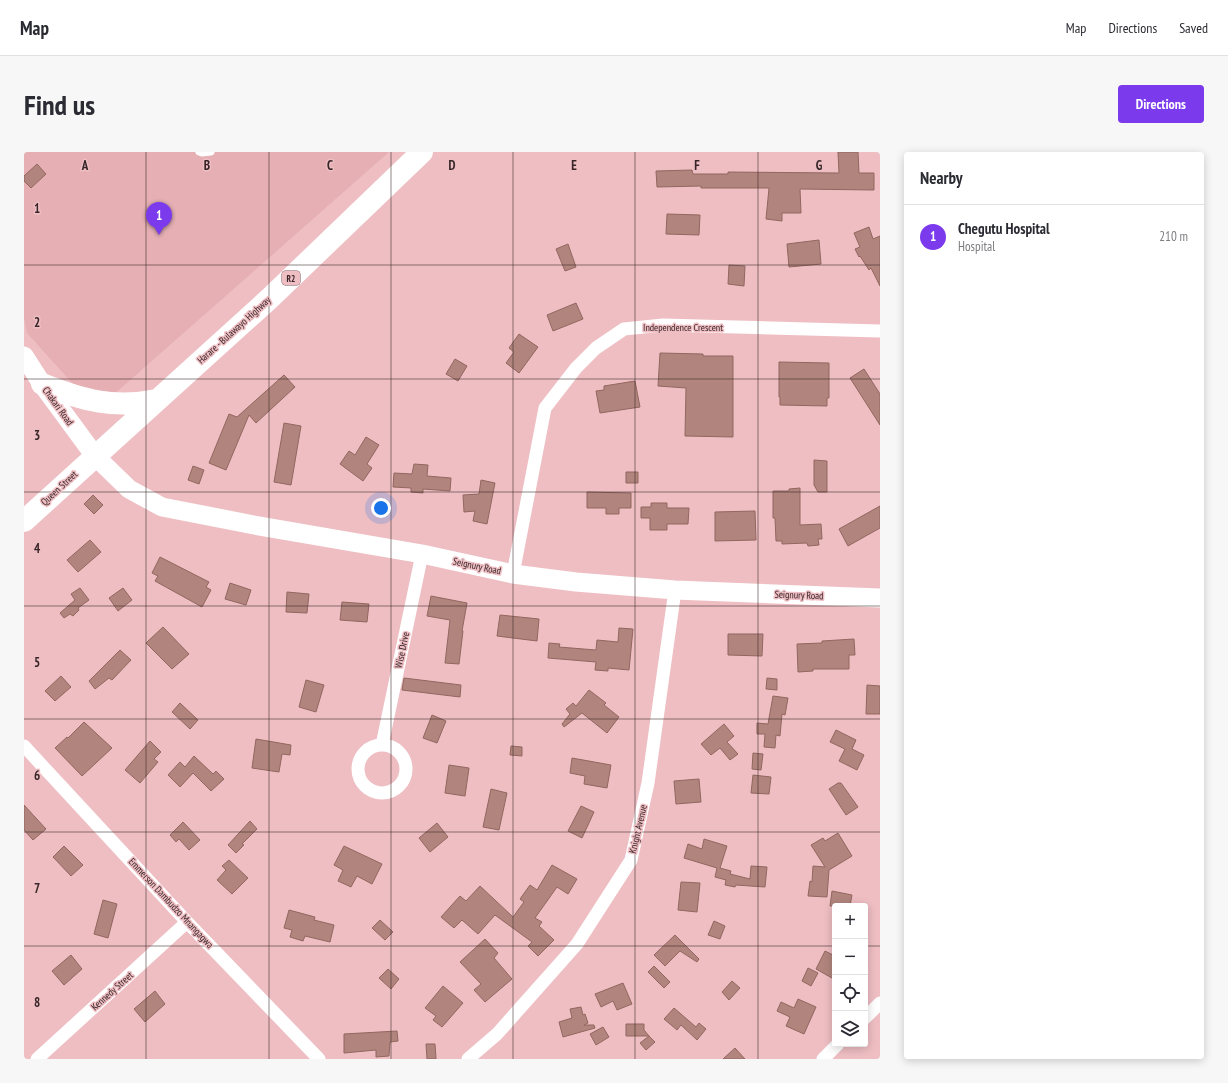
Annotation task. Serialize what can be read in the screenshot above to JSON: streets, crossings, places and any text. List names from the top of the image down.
{
  "streets": {
    "highway": ["R2", "Harare - Bulawayo Highway", "Queen Street"],
    "main road": ["Chakari Road", "Seignury Road"],
    "street": [
      "Independence Crescent",
      "Wise Drive",
      "Knight Avenue",
      "Emmerson Dambudzo Mnangagwa",
      "Kennedy Street"
    ]
  },
  "crossings": [
    ["Independence Crescent", "Seignury Road"],
    ["Harare - Bulawayo Highway", "Chakari Road"],
    ["Harare - Bulawayo Highway", "Queen Street"],
    ["Harare - Bulawayo Highway", "Seignury Road"],
    ["Chakari Road", "Queen Street"],
    ["Chakari Road", "Seignury Road"],
    ["Queen Street", "Seignury Road"],
    ["Seignury Road", "Wise Drive"],
    ["Seignury Road", "Knight Avenue"],
    ["Emmerson Dambudzo Mnangagwa", "Kennedy Street"]
  ],
  "page": {
    "header": "Map",
    "nav": ["Map", "Directions", "Saved"],
    "buttons": "Directions",
    "title": "Find us",
    "heading": "Nearby",
    "pins": "1",
    "list": [
      {
        "mark": "1",
        "name": "Chegutu Hospital",
        "note": "Hospital",
        "value": "210 m"
      }
    ],
    "map_buttons": ["+", "−"]
  },
  "grid": {
    "columns": [
      "A",
      "B",
      "C",
      "D",
      "E",
      "F",
      "G"
    ],
    "rows": [
      "1",
      "2",
      "3",
      "4",
      "5",
      "6",
      "7",
      "8"
    ]
  }
}
